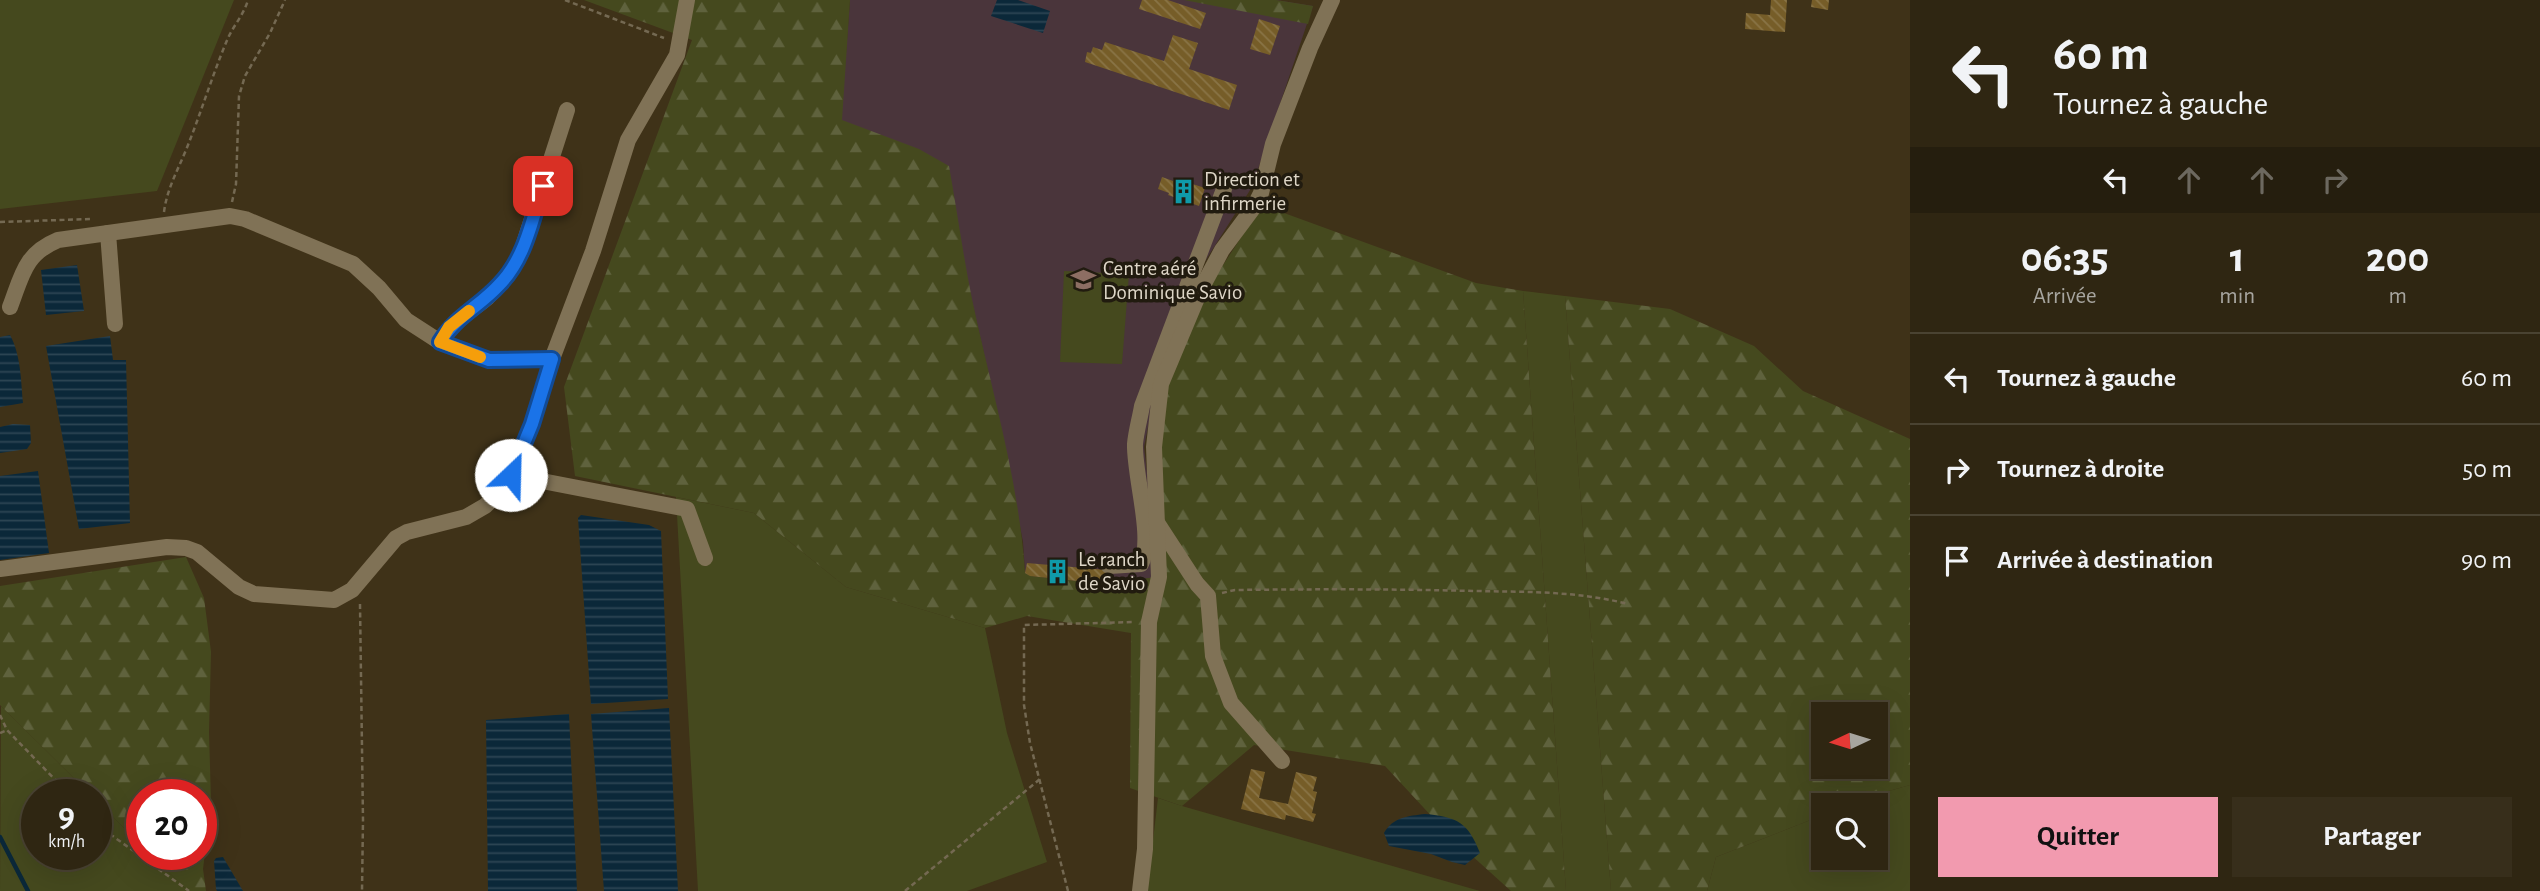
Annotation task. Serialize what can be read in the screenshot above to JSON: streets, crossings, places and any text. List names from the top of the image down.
{
  "places": {
    "building": ["Direction et infirmerie", "Le ranch de Savio"],
    "school or university": ["Centre aéré Dominique Savio"]
  },
  "north": "left",
  "page": {
    "turn": ["60 m", "Tournez à gauche"],
    "eta": [
      "06:35",
      "Arrivée",
      "1",
      "min",
      "200",
      "m"
    ],
    "list": [
      {
        "name": "Tournez à gauche",
        "value": "60 m"
      },
      {
        "name": "Tournez à droite",
        "value": "50 m"
      },
      {
        "name": "Arrivée à destination",
        "value": "90 m"
      }
    ],
    "speed": "9 km/h",
    "limit": "20",
    "buttons": ["Quitter", "Partager"]
  }
}
